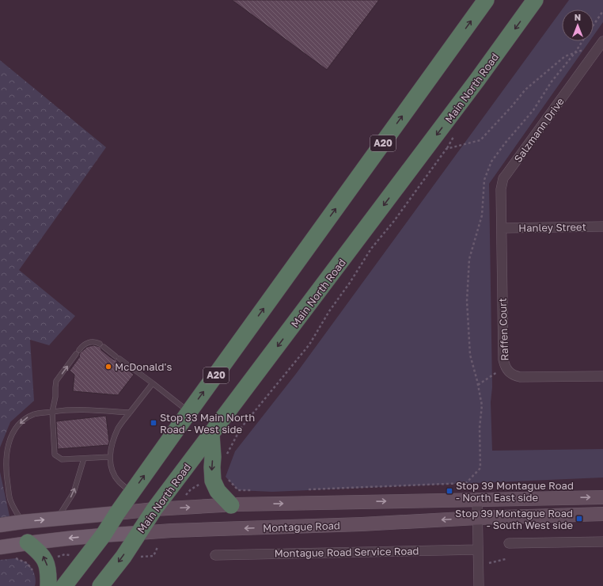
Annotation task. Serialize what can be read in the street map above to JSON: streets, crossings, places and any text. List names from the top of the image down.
{
  "streets": {
    "highway": ["Main North Road", "A20"],
    "main road": ["Montague Road"],
    "street": [
      "Salzmann Drive",
      "Hanley Street",
      "Raffen Court",
      "Montague Road Service Road"
    ]
  },
  "crossings": [
    ["Main North Road", "Montague Road"],
    ["Salzmann Drive", "Hanley Street"],
    ["Salzmann Drive", "Raffen Court"],
    ["A20", "Montague Road"],
    ["Hanley Street", "Raffen Court"]
  ],
  "places": {
    "other": ["McDonald's"],
    "transit": ["Stop 33 Main North Road - West side", "Stop 39 Montague Road - North East side", "Stop 39 Montague Road - South West side"]
  },
  "north": "top"
}
